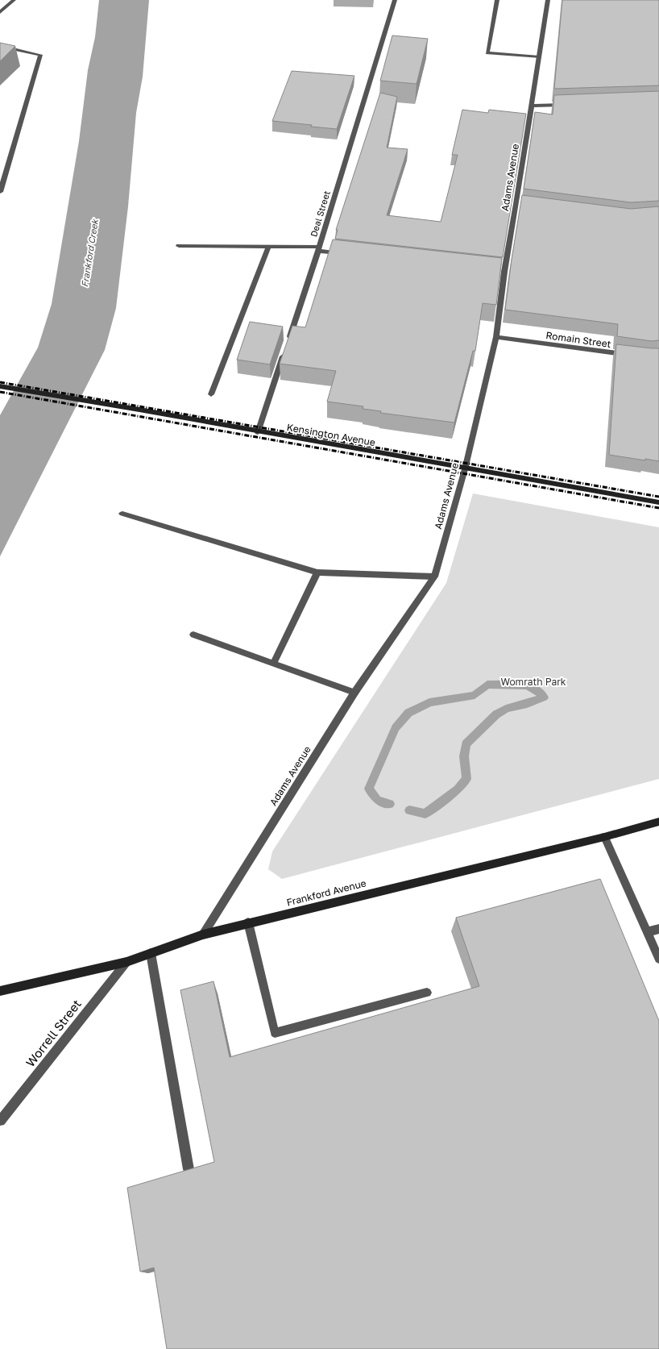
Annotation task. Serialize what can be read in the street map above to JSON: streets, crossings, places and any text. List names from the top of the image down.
{
  "streets": {
    "street": [
      "Adams Avenue",
      "Deal Street",
      "Romain Street",
      "Kensington Avenue",
      "Frankford Avenue",
      "Worrell Street"
    ]
  },
  "crossings": [
    ["Adams Avenue", "Romain Street"],
    ["Adams Avenue", "Kensington Avenue"],
    ["Adams Avenue", "Frankford Avenue"],
    ["Frankford Avenue", "Worrell Street"]
  ],
  "water": ["Frankford Creek"],
  "parks": ["Womrath Park"]
}
